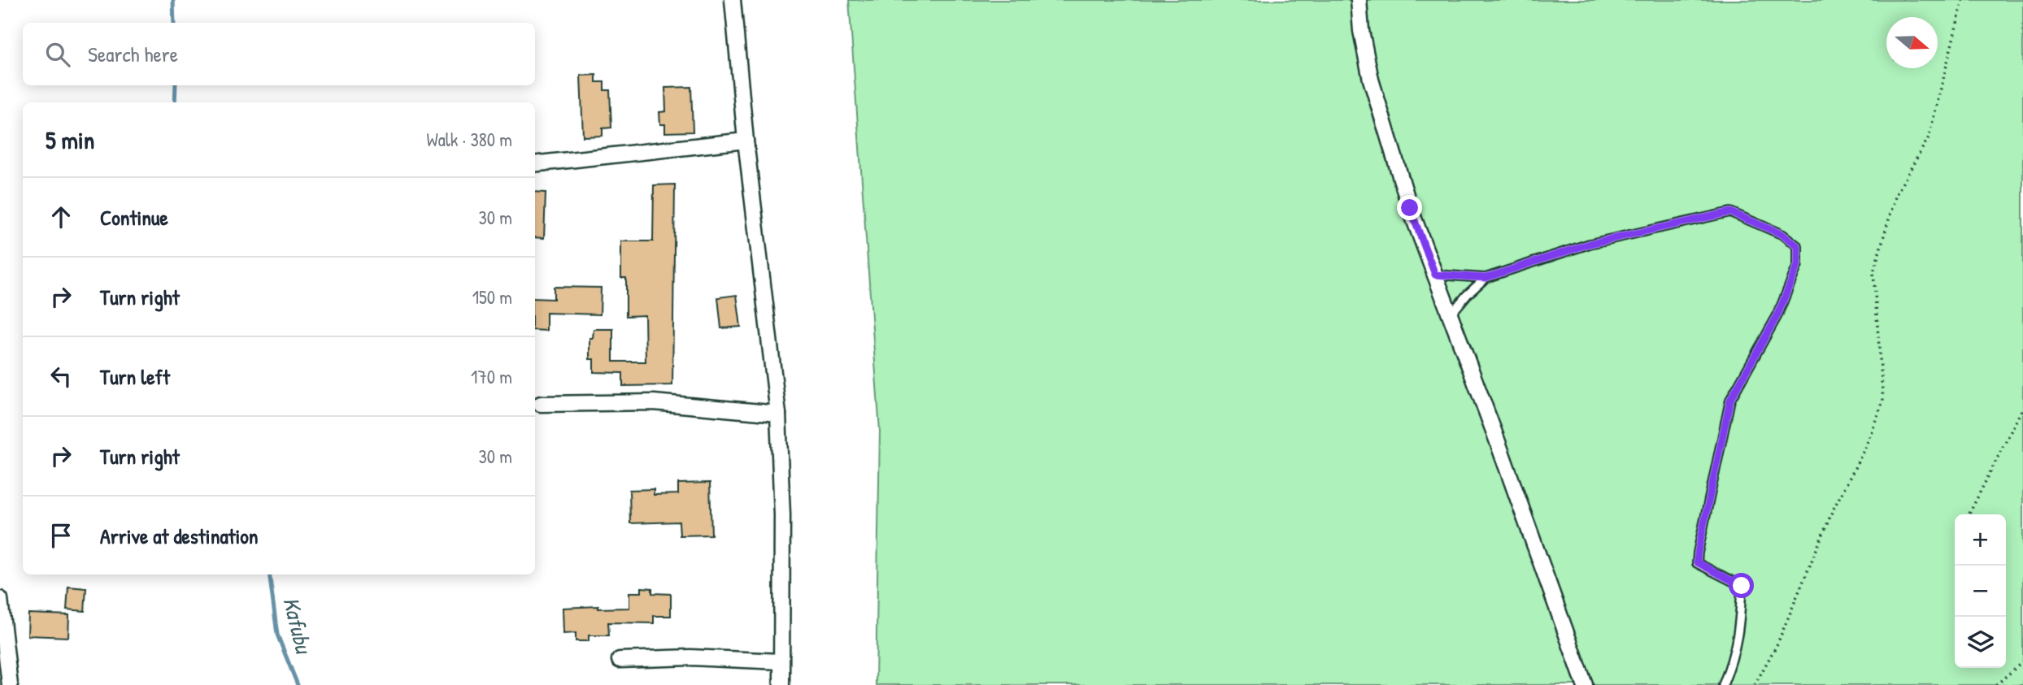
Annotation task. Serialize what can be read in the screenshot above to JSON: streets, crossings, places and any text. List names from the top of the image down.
{
  "water": ["Kafubu"],
  "north": "right",
  "page": {
    "search": "Search here",
    "heading": ["5 min", "Walk · 380 m"],
    "list": [
      ["Continue", "30 m"],
      ["Turn right", "150 m"],
      ["Turn left", "170 m"],
      ["Turn right", "30 m"],
      "Arrive at destination"
    ],
    "map_buttons": ["+", "−"]
  }
}
